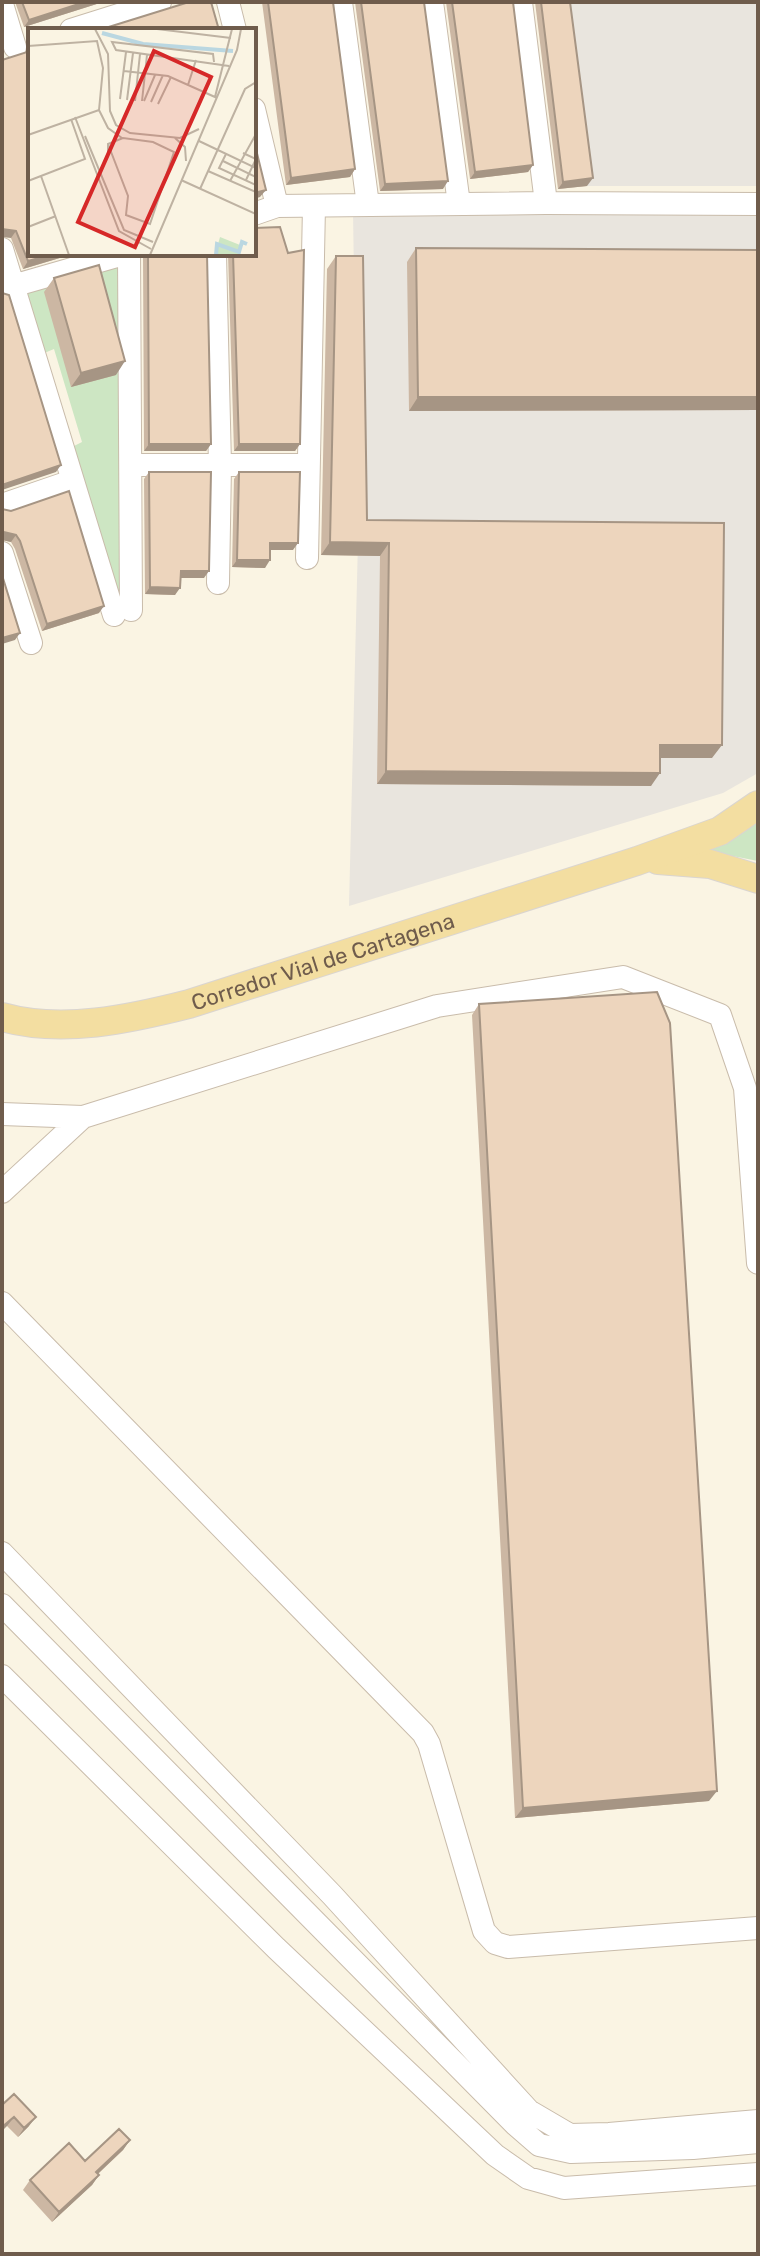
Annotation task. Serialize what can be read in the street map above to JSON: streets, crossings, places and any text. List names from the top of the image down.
{
  "streets": {
    "main road": ["Corredor Vial de Cartagena"]
  }
}
